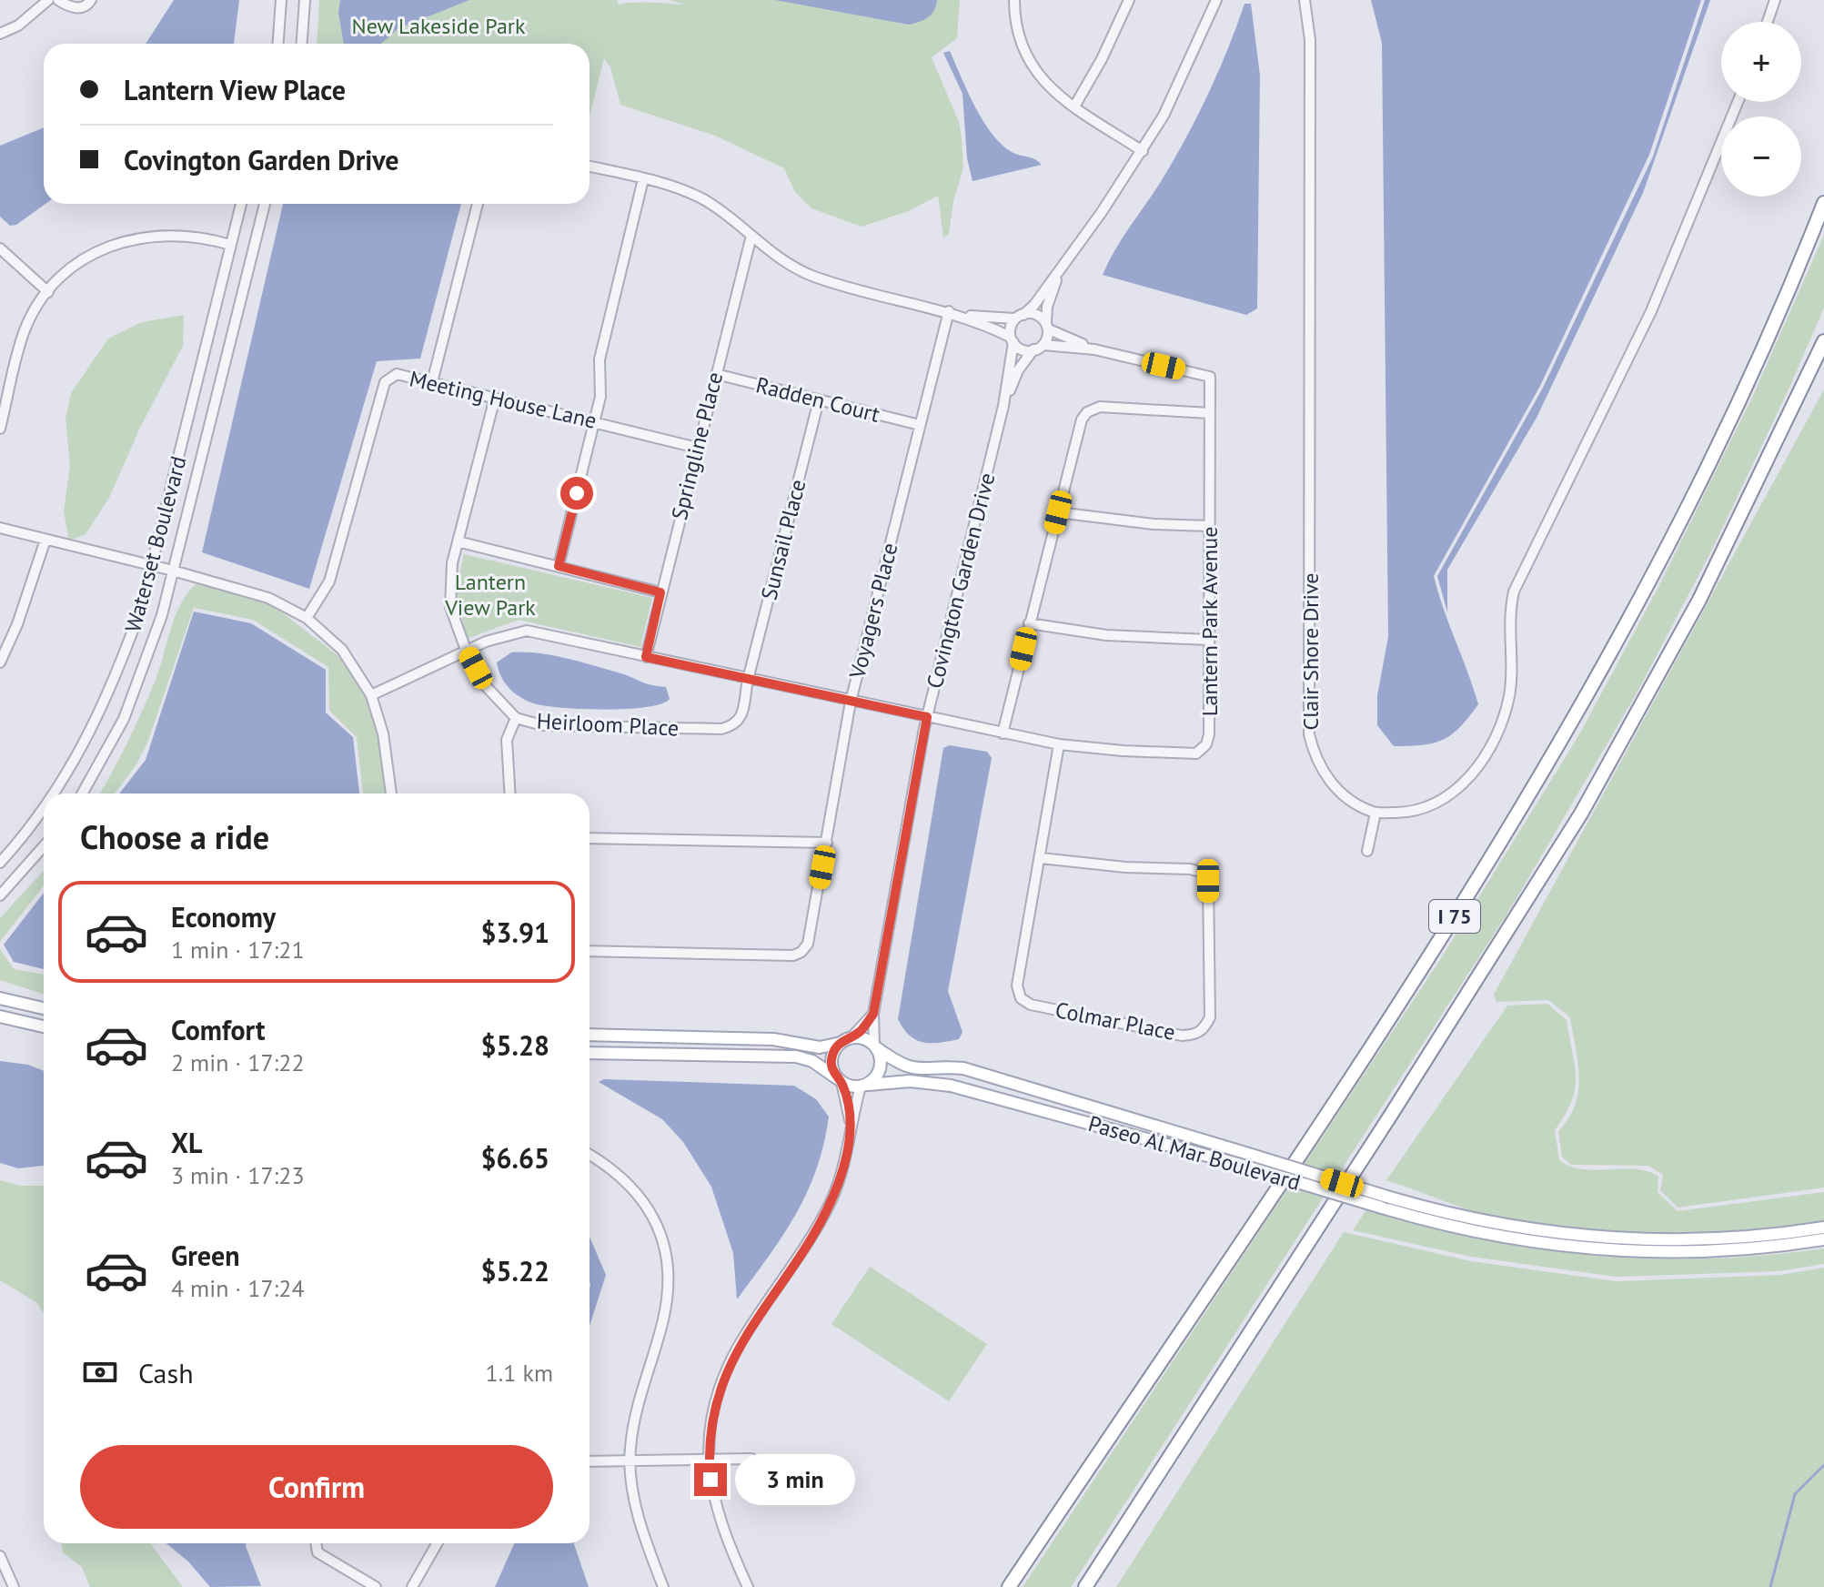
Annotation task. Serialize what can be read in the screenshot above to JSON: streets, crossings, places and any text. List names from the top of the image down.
{
  "streets": {
    "highway": ["I 75"],
    "main road": ["Paseo Al Mar Boulevard"],
    "street": [
      "Meeting House Lane",
      "Radden Court",
      "Springline Place",
      "Sunsail Place",
      "Waterset Boulevard",
      "Covington Garden Drive",
      "Voyagers Place",
      "Lantern Park Avenue",
      "Clair Shore Drive",
      "Heirloom Place",
      "Colmar Place"
    ]
  },
  "crossings": [
    ["Meeting House Lane", "Springline Place"],
    ["Meeting House Lane", "Heirloom Place"],
    ["Radden Court", "Springline Place"],
    ["Radden Court", "Sunsail Place"],
    ["Radden Court", "Voyagers Place"],
    ["Springline Place", "Lantern Park Avenue"],
    ["Sunsail Place", "Lantern Park Avenue"],
    ["Sunsail Place", "Heirloom Place"],
    ["Covington Garden Drive", "Lantern Park Avenue"],
    ["Covington Garden Drive", "Paseo Al Mar Boulevard"],
    ["Voyagers Place", "Lantern Park Avenue"],
    ["Lantern Park Avenue", "Heirloom Place"],
    ["Lantern Park Avenue", "Colmar Place"]
  ],
  "parks": ["New Lakeside Park", "Lantern View Park"],
  "page": {
    "map_buttons": ["+", "−"],
    "banner": ["Lantern View Place", "Covington Garden Drive"],
    "heading": "Choose a ride",
    "list": [
      {
        "name": "Economy",
        "note": "1 min · 17:21",
        "value": "$3.91"
      },
      {
        "name": "Comfort",
        "note": "2 min · 17:22",
        "value": "$5.28"
      },
      {
        "name": "XL",
        "note": "3 min · 17:23",
        "value": "$6.65"
      },
      {
        "name": "Green",
        "note": "4 min · 17:24",
        "value": "$5.22"
      }
    ],
    "pay": ["Cash", "1.1 km"],
    "buttons": "Confirm",
    "bubble": "3 min"
  }
}
